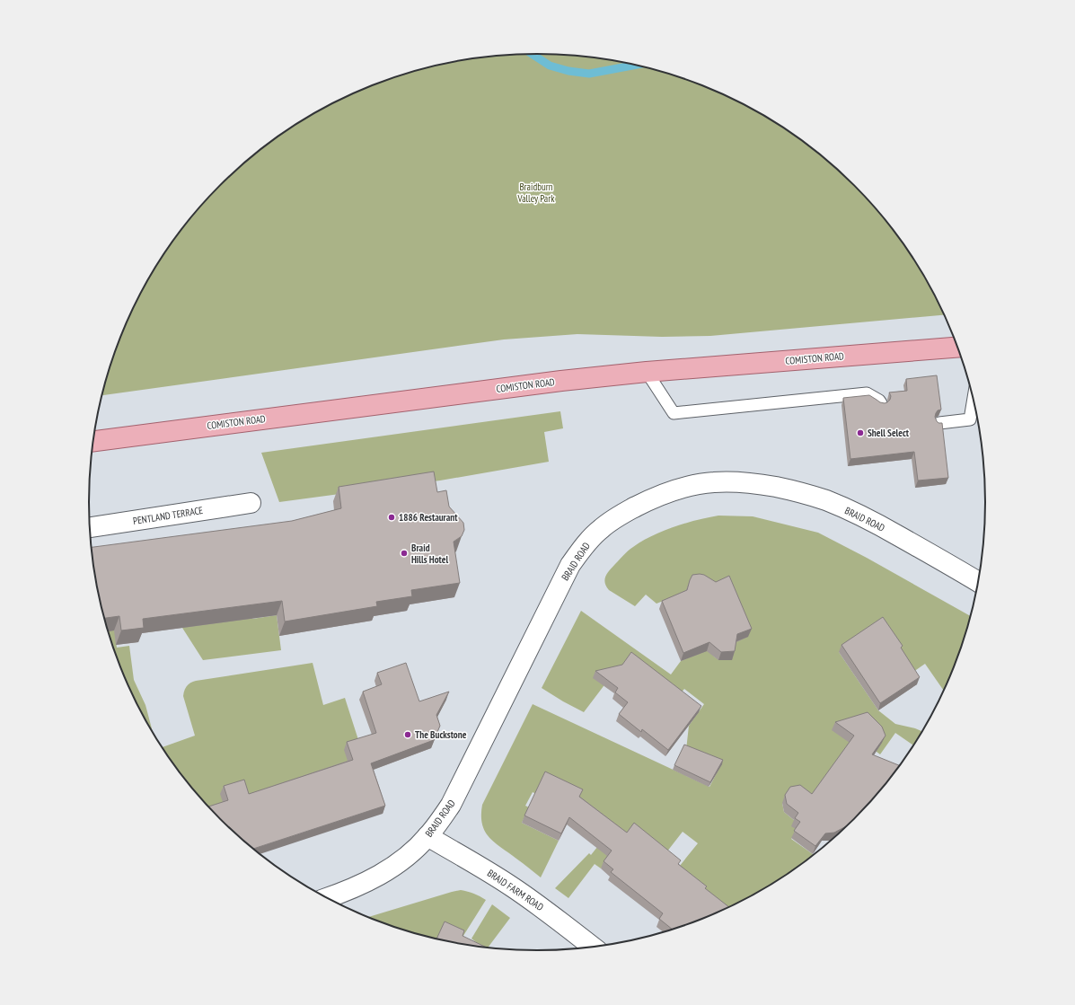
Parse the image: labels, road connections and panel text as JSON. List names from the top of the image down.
{
  "streets": {
    "main road": ["COMISTON ROAD"],
    "street": ["PENTLAND TERRACE", "BRAID ROAD", "BRAID FARM ROAD"]
  },
  "crossings": [
    ["BRAID ROAD", "BRAID FARM ROAD"]
  ],
  "parks": ["Braidburn Valley Park"],
  "places": [
    "Shell Select",
    "1886 Restaurant",
    "Braid Hills Hotel",
    "The Buckstone"
  ]
}
